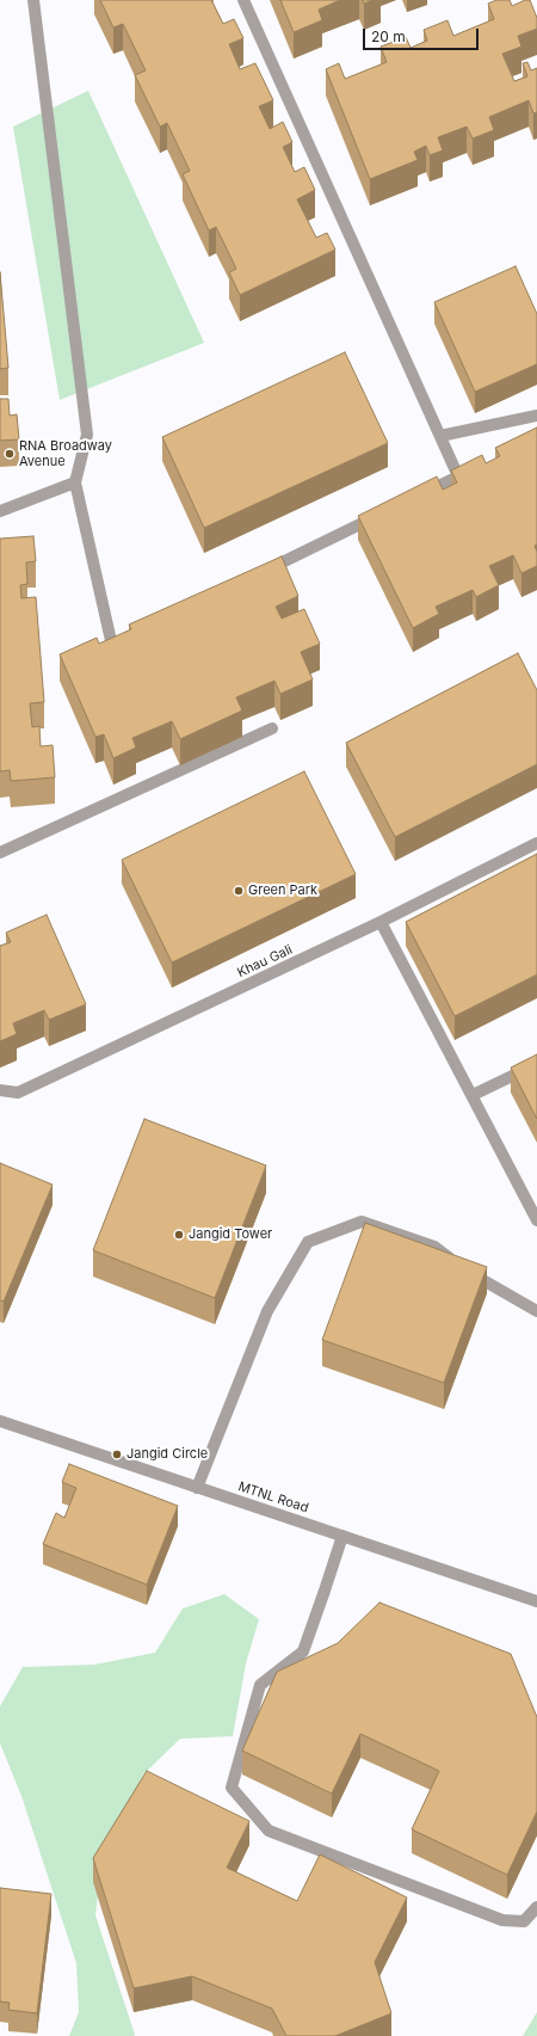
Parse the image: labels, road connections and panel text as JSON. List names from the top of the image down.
{
  "streets": {
    "street": ["Khau Gali", "MTNL Road"]
  },
  "places": [
    "RNA Broadway Avenue",
    "Green Park",
    "Jangid Tower",
    "Jangid Circle"
  ],
  "scale_bar": "20 m"
}
